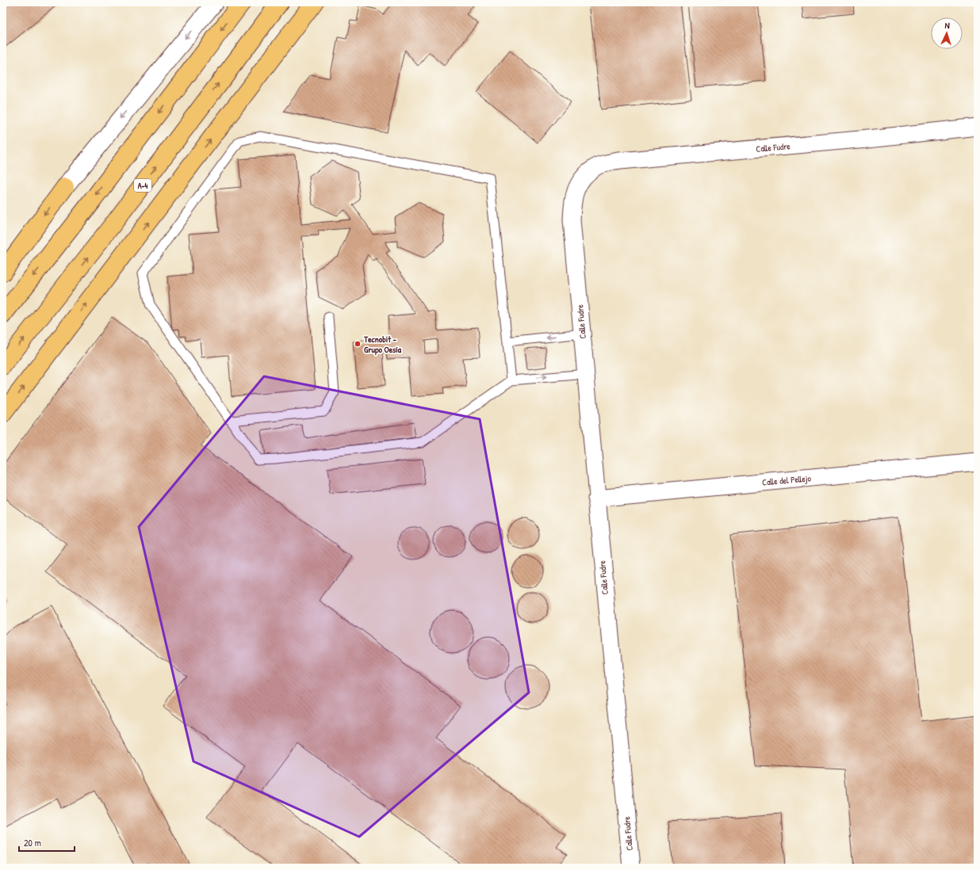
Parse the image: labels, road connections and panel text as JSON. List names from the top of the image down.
{
  "streets": {
    "highway": ["A-4"],
    "street": ["Calle Fudre", "Calle del Pellejo"]
  },
  "crossings": [
    ["Calle Fudre", "Calle del Pellejo"]
  ],
  "places": ["Tecnobit - Grupo Oesía"],
  "scale_bar": "20 m",
  "north": "top"
}
